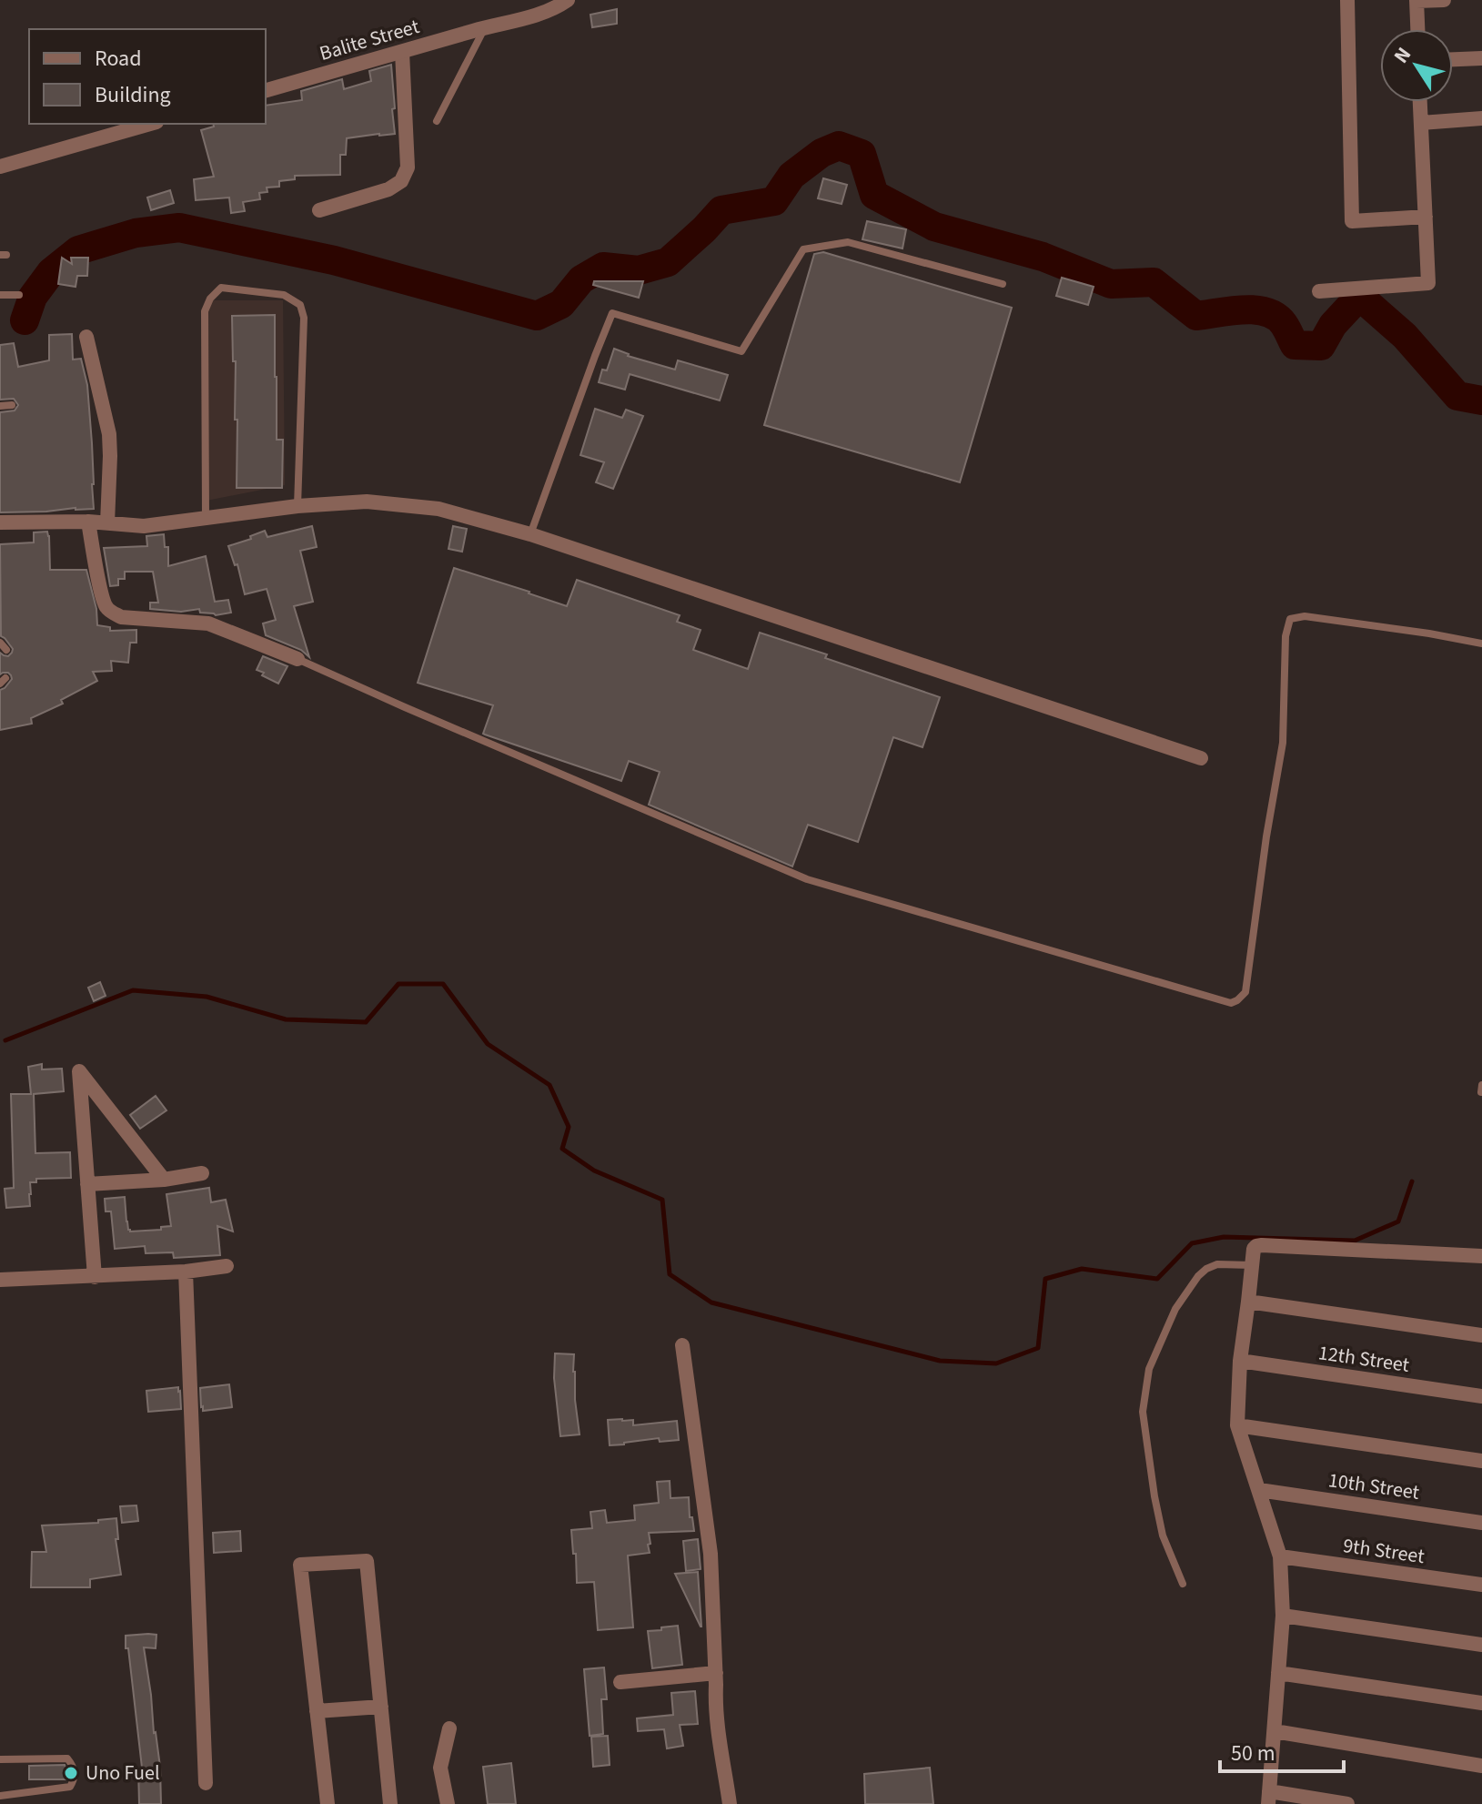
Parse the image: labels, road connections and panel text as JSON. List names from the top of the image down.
{
  "streets": {
    "street": [
      "Balite Street",
      "12th Street",
      "10th Street",
      "9th Street"
    ]
  },
  "places": ["Uno Fuel"],
  "legend": ["Road", "Building"],
  "scale_bar": "50 m",
  "north": "top left"
}
